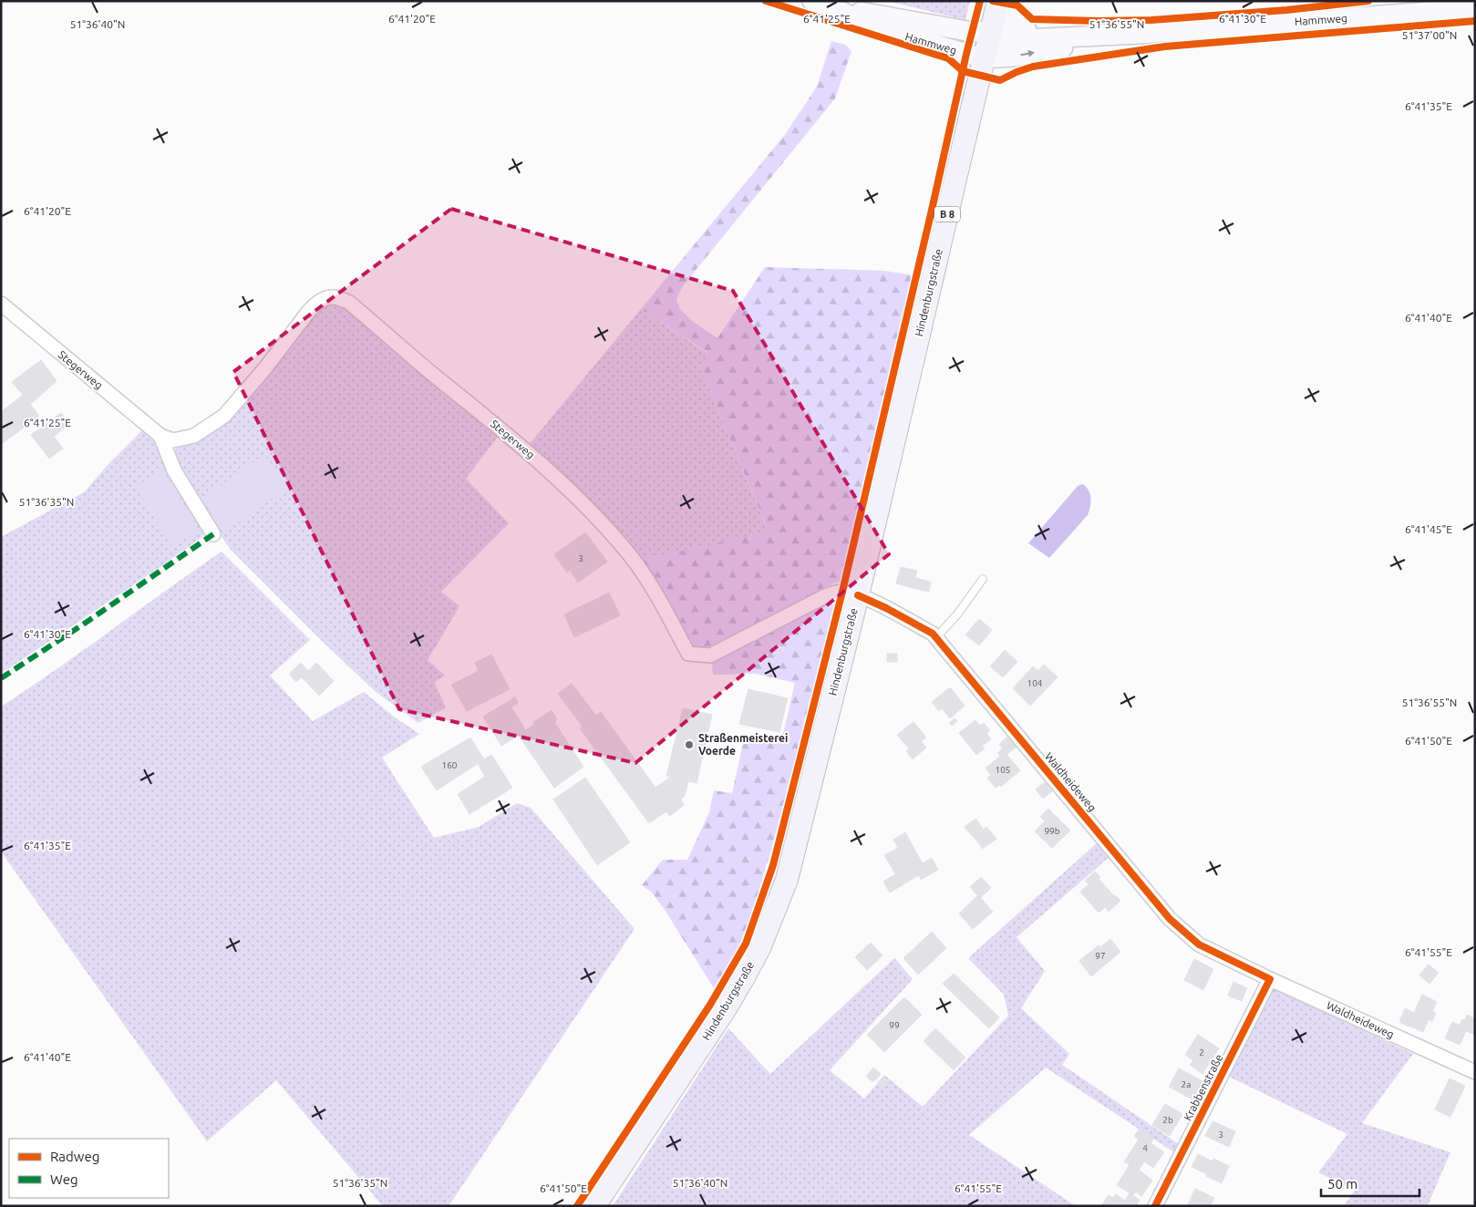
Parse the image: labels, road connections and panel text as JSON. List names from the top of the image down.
{
  "streets": {
    "main road": ["Hammweg", "B 8", "Hindenburgstraße"],
    "street": ["Stegerweg", "Waldheideweg", "Krabbenstraße"]
  },
  "crossings": [
    ["Hammweg", "Hindenburgstraße"],
    ["Hindenburgstraße", "Stegerweg"],
    ["Hindenburgstraße", "Waldheideweg"],
    ["Stegerweg", "Waldheideweg"],
    ["Waldheideweg", "Krabbenstraße"]
  ],
  "places": ["Straßenmeisterei Voerde"],
  "house_numbers": [
    "3",
    "104",
    "160",
    "105",
    "99b",
    "97",
    "99",
    "2",
    "2a",
    "2b",
    "3",
    "4"
  ],
  "legend": ["Radweg", "Weg"],
  "scale_bar": "50 m",
  "coordinates": [
    "6°41'20\"E",
    "6°41'25\"E",
    "6°41'30\"E",
    "51°36'40\"N",
    "51°36'55\"N",
    "51°37'00\"N",
    "6°41'35\"E",
    "6°41'40\"E",
    "51°36'35\"N",
    "6°41'45\"E",
    "6°41'50\"E",
    "6°41'55\"E"
  ]
}
